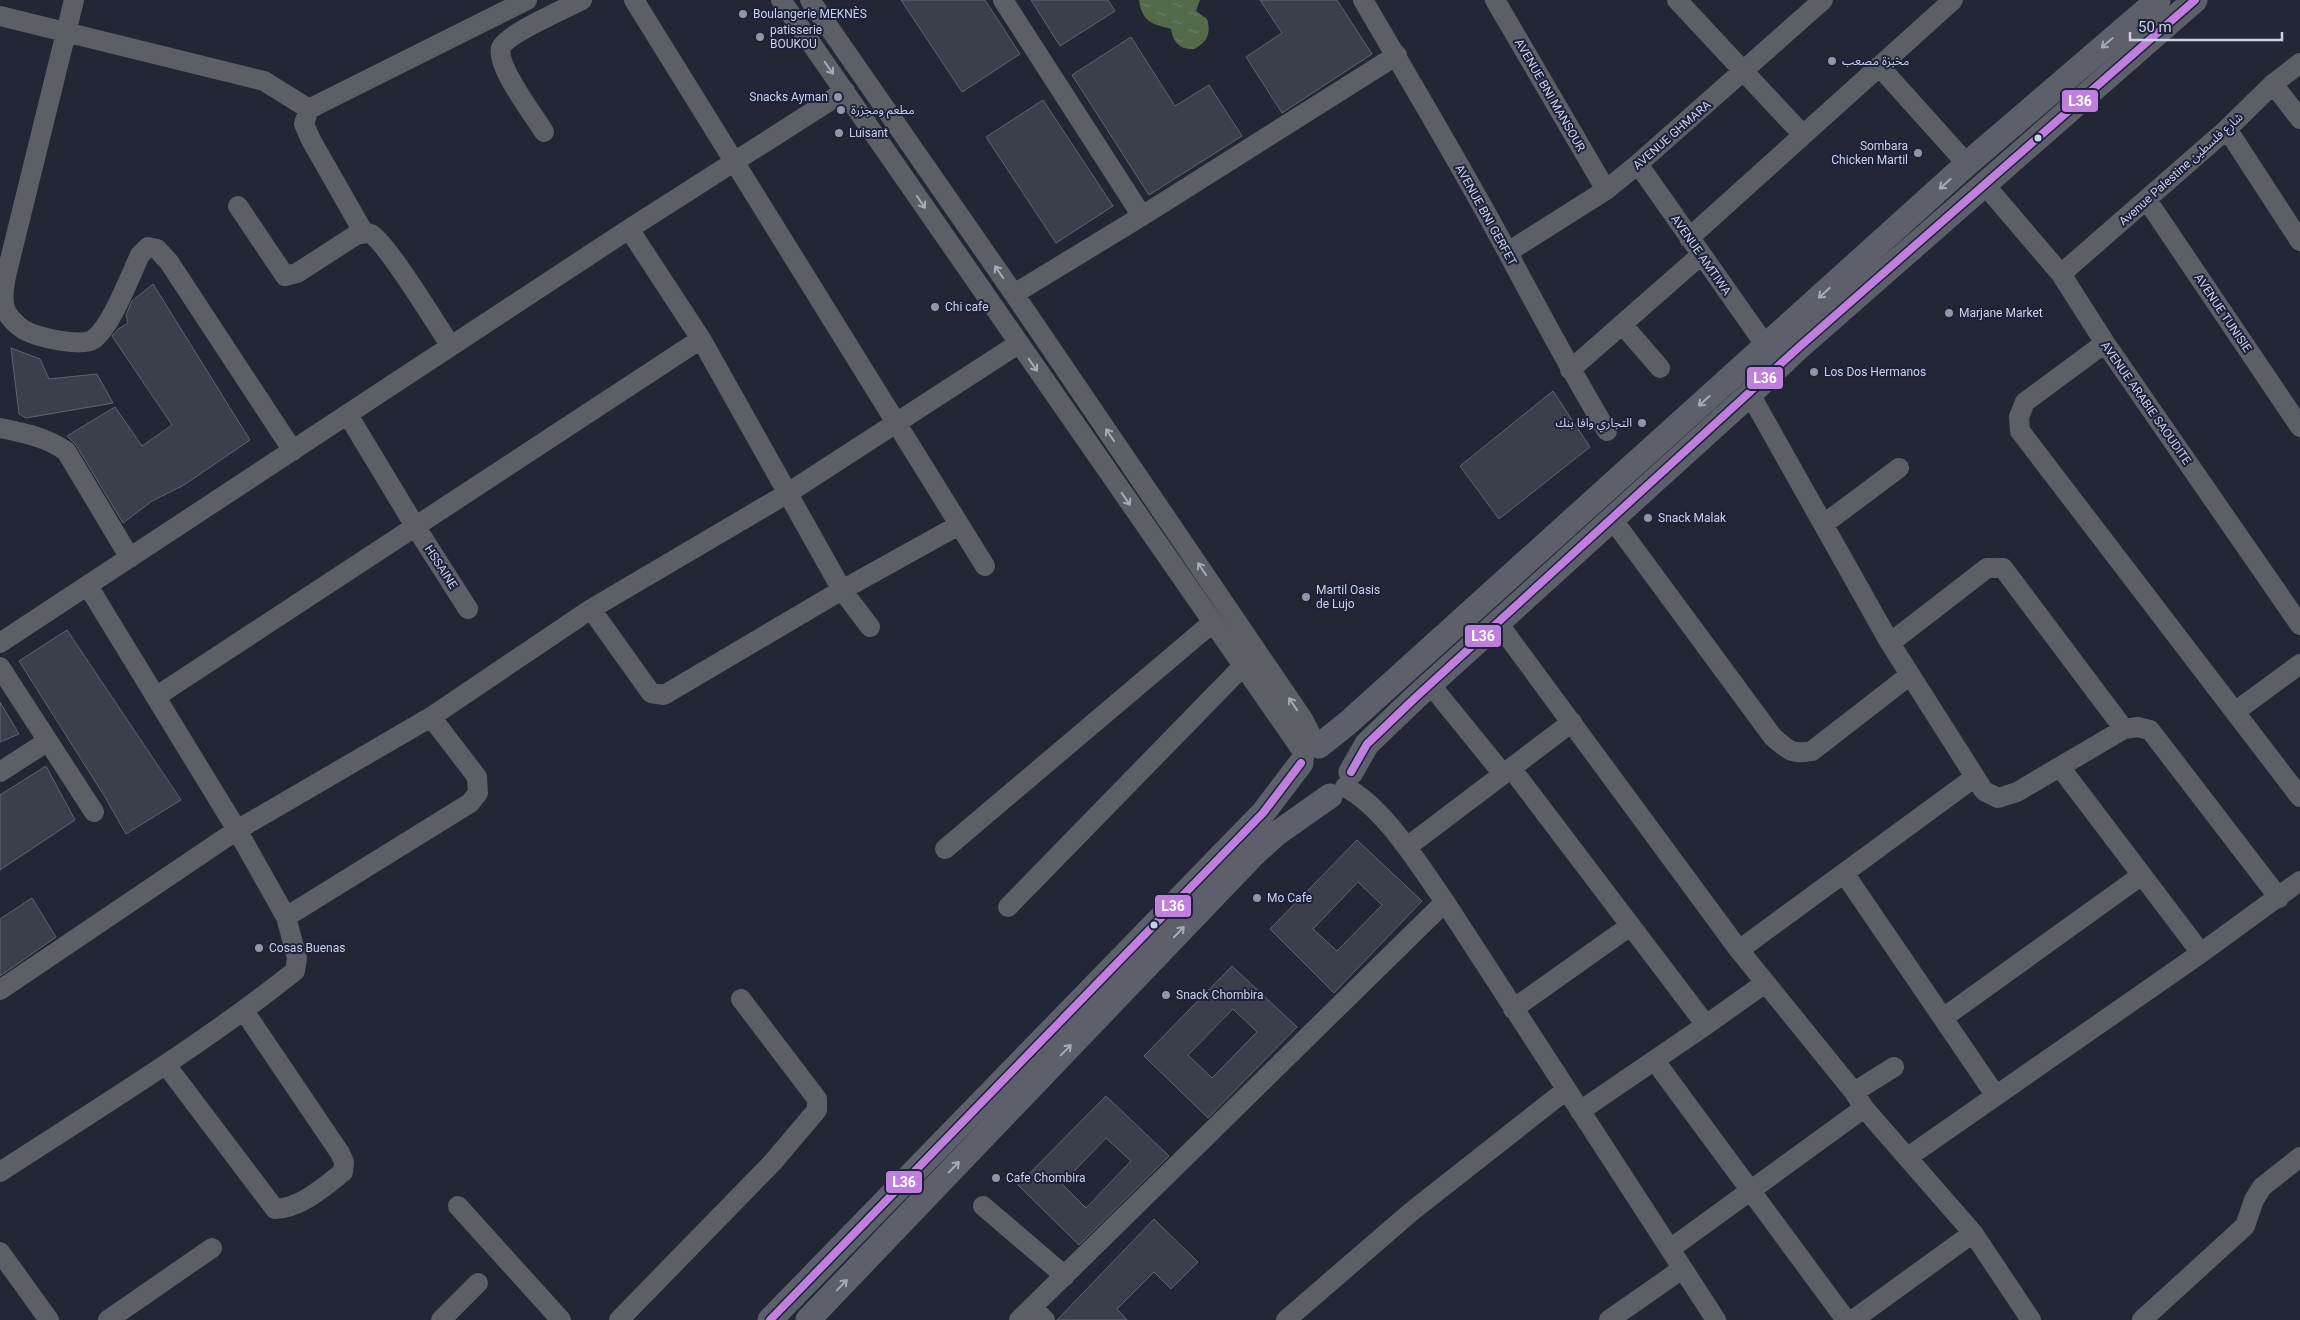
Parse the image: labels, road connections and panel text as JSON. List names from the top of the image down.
{
  "streets": {
    "street": [
      "AVENUE BNI MANSOUR",
      "AVENUE GHMARA",
      "Avenue Palestine شارع فلسطين",
      "AVENUE BNI GERFET",
      "AVENUE AMTIWA",
      "AVENUE TUNISIE",
      "AVENUE ARABIE SAOUDITE",
      "HSSAINE"
    ]
  },
  "crossings": [
    ["AVENUE BNI MANSOUR", "AVENUE GHMARA"],
    ["AVENUE GHMARA", "AVENUE BNI GERFET"],
    ["AVENUE GHMARA", "AVENUE AMTIWA"],
    ["Avenue Palestine شارع فلسطين", "AVENUE TUNISIE"],
    ["Avenue Palestine شارع فلسطين", "AVENUE ARABIE SAOUDITE"]
  ],
  "places": [
    "Boulangerie MEKNÈS",
    "patisserie BOUKOU",
    "مخبزة مصعب",
    "Snacks Ayman",
    "مطعم ومجزرة",
    "Luisant",
    "Sombara Chicken Martil",
    "Chi cafe",
    "Marjane Market",
    "Los Dos Hermanos",
    "التجاري وافا بنك",
    "Snack Malak",
    "Martil Oasis de Lujo",
    "Mo Cafe",
    "Cosas Buenas",
    "Snack Chombira",
    "Cafe Chombira"
  ],
  "lines": ["transit line L36"],
  "scale_bar": "50 m"
}
